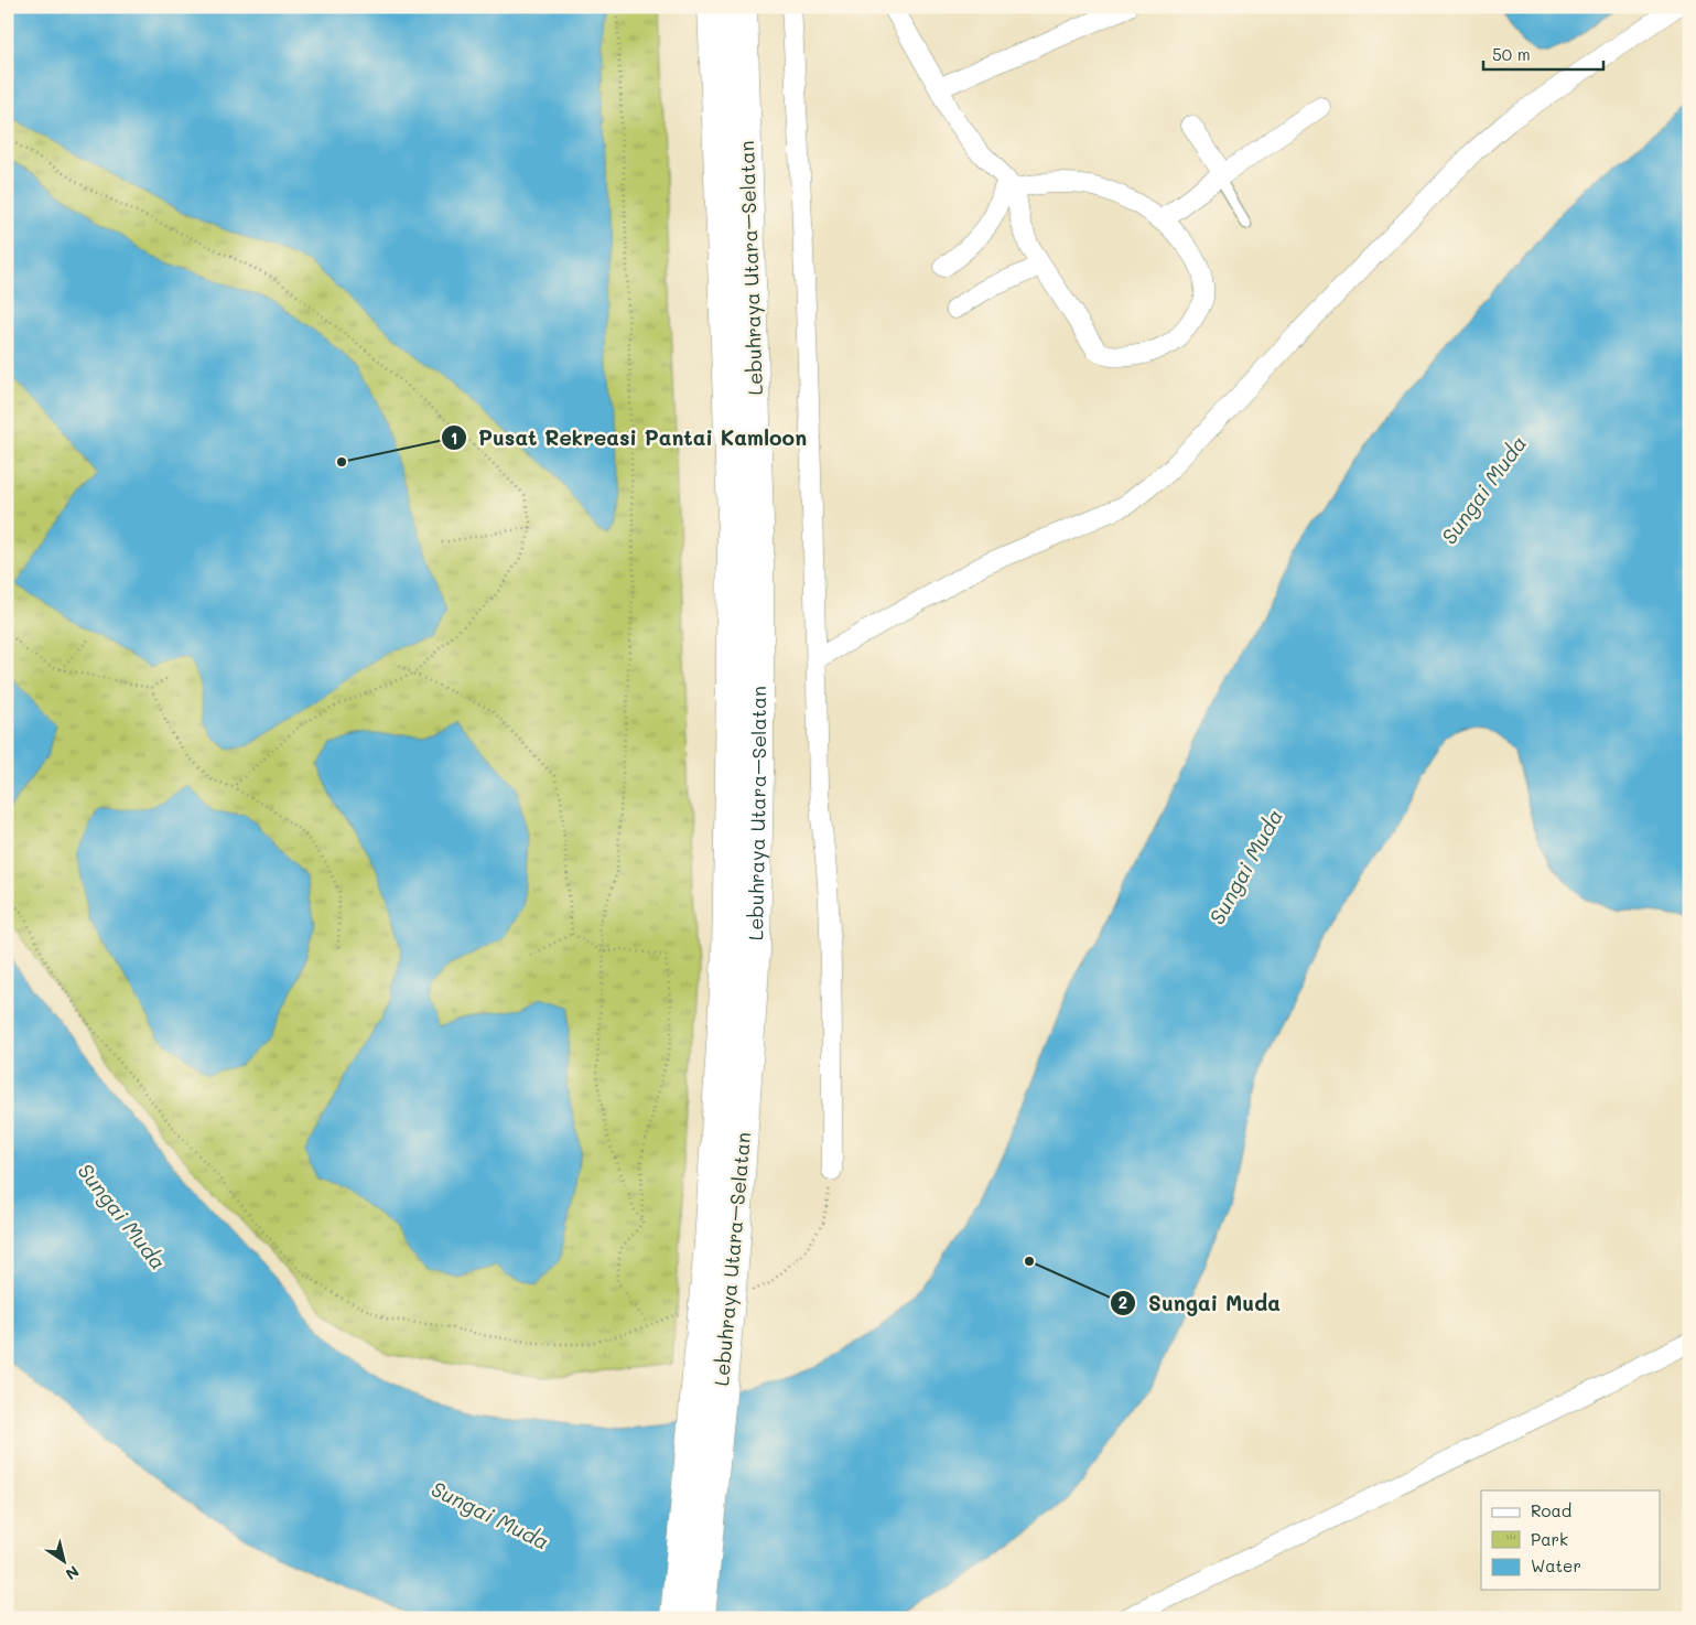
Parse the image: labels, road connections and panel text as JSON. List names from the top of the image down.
{
  "streets": {
    "highway": ["Lebuhraya Utara–Selatan"]
  },
  "water": ["Sungai Muda"],
  "places": ["Pusat Rekreasi Pantai Kamloon", "Sungai Muda"],
  "legend": ["Road", "Park", "Water"],
  "scale_bar": "50 m",
  "north": "bottom right"
}
